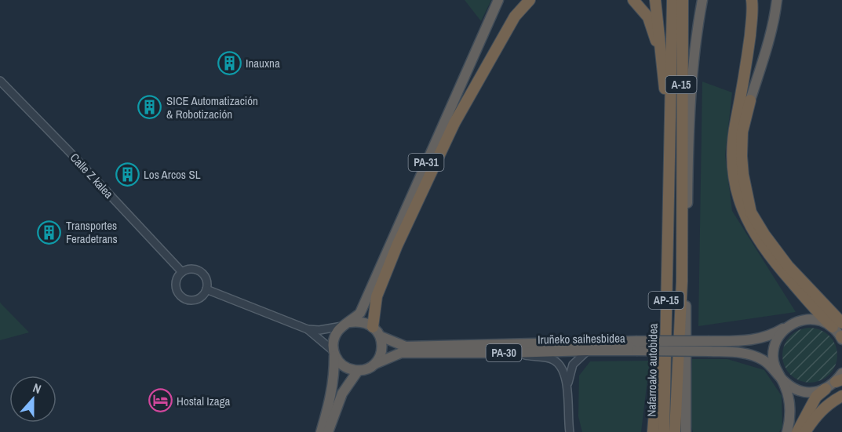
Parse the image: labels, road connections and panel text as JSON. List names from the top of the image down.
{
  "streets": {
    "highway": [
      "A-15",
      "PA-31",
      "AP-15",
      "Iruñeko saihesbidea",
      "PA-30",
      "Nafarroako autobidea"
    ],
    "street": ["Calle Z kalea"]
  },
  "crossings": [
    ["A-15", "Nafarroako autobidea"],
    ["PA-31", "Iruñeko saihesbidea"],
    ["Iruñeko saihesbidea", "PA-30"]
  ],
  "places": {
    "building": [
      "Inauxna",
      "SICE Automatización & Robotización",
      "Los Arcos SL",
      "Transportes Feradetrans"
    ],
    "hotel": ["Hostal Izaga"]
  },
  "north": "top"
}
